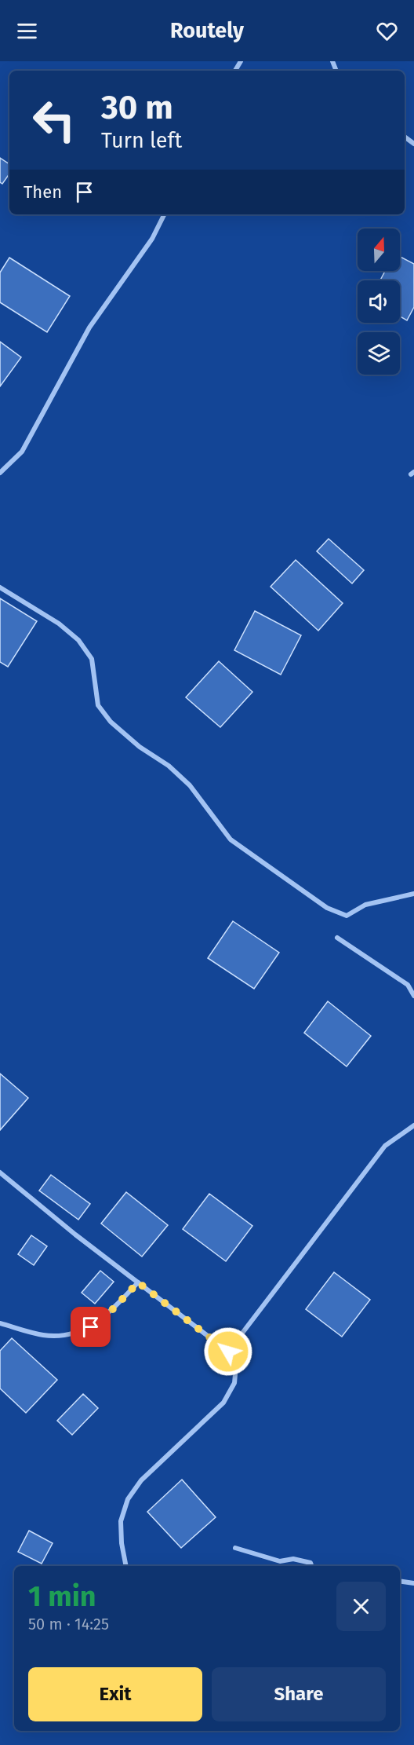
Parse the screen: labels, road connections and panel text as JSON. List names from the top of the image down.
{
  "north": "top",
  "page": {
    "header": "Routely",
    "turn": ["30 m", "Turn left"],
    "then": "Then",
    "heading": ["1 min", "50 m · 14:25"],
    "buttons": ["Exit", "Share"]
  }
}
